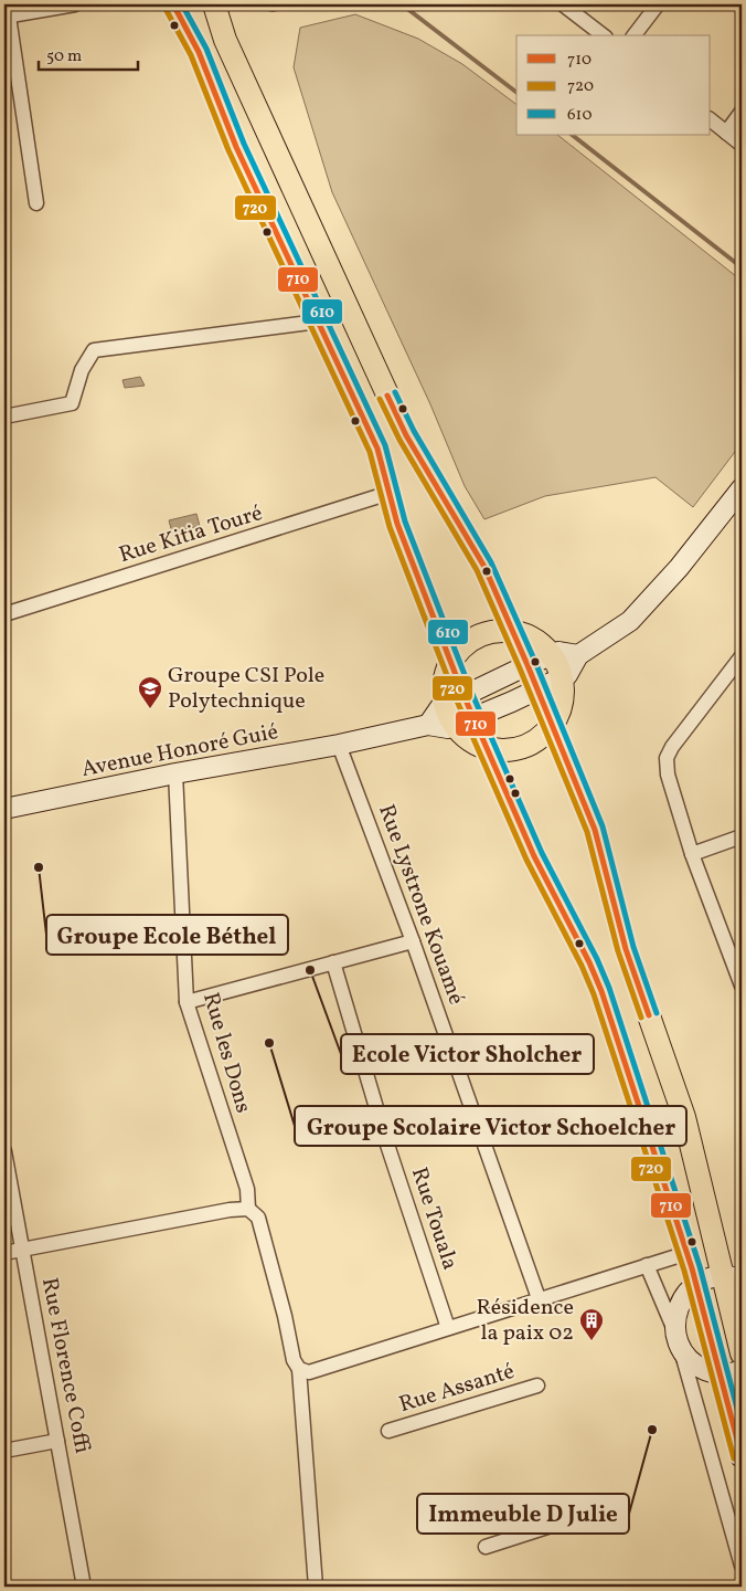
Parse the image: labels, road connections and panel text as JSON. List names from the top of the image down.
{
  "streets": {
    "street": [
      "Rue Kitia Touré",
      "Avenue Honoré Guié",
      "Rue Lystrone Kouamé",
      "Rue les Dons",
      "Rue Touala",
      "Rue Florence Coffi",
      "Rue Assanté"
    ]
  },
  "crossings": [
    ["Avenue Honoré Guié", "Rue Lystrone Kouamé"],
    ["Avenue Honoré Guié", "Rue les Dons"]
  ],
  "places": {
    "school or university": ["Groupe CSI Pole Polytechnique"],
    "other": [
      "Groupe Ecole Béthel",
      "Ecole Victor Sholcher",
      "Groupe Scolaire Victor Schoelcher",
      "Immeuble D Julie"
    ],
    "building": ["Résidence la paix 02"]
  },
  "lines": ["transit line 710", "transit line 610", "transit line 720"],
  "legend": ["710", "720", "610"],
  "scale_bar": "50 m"
}
